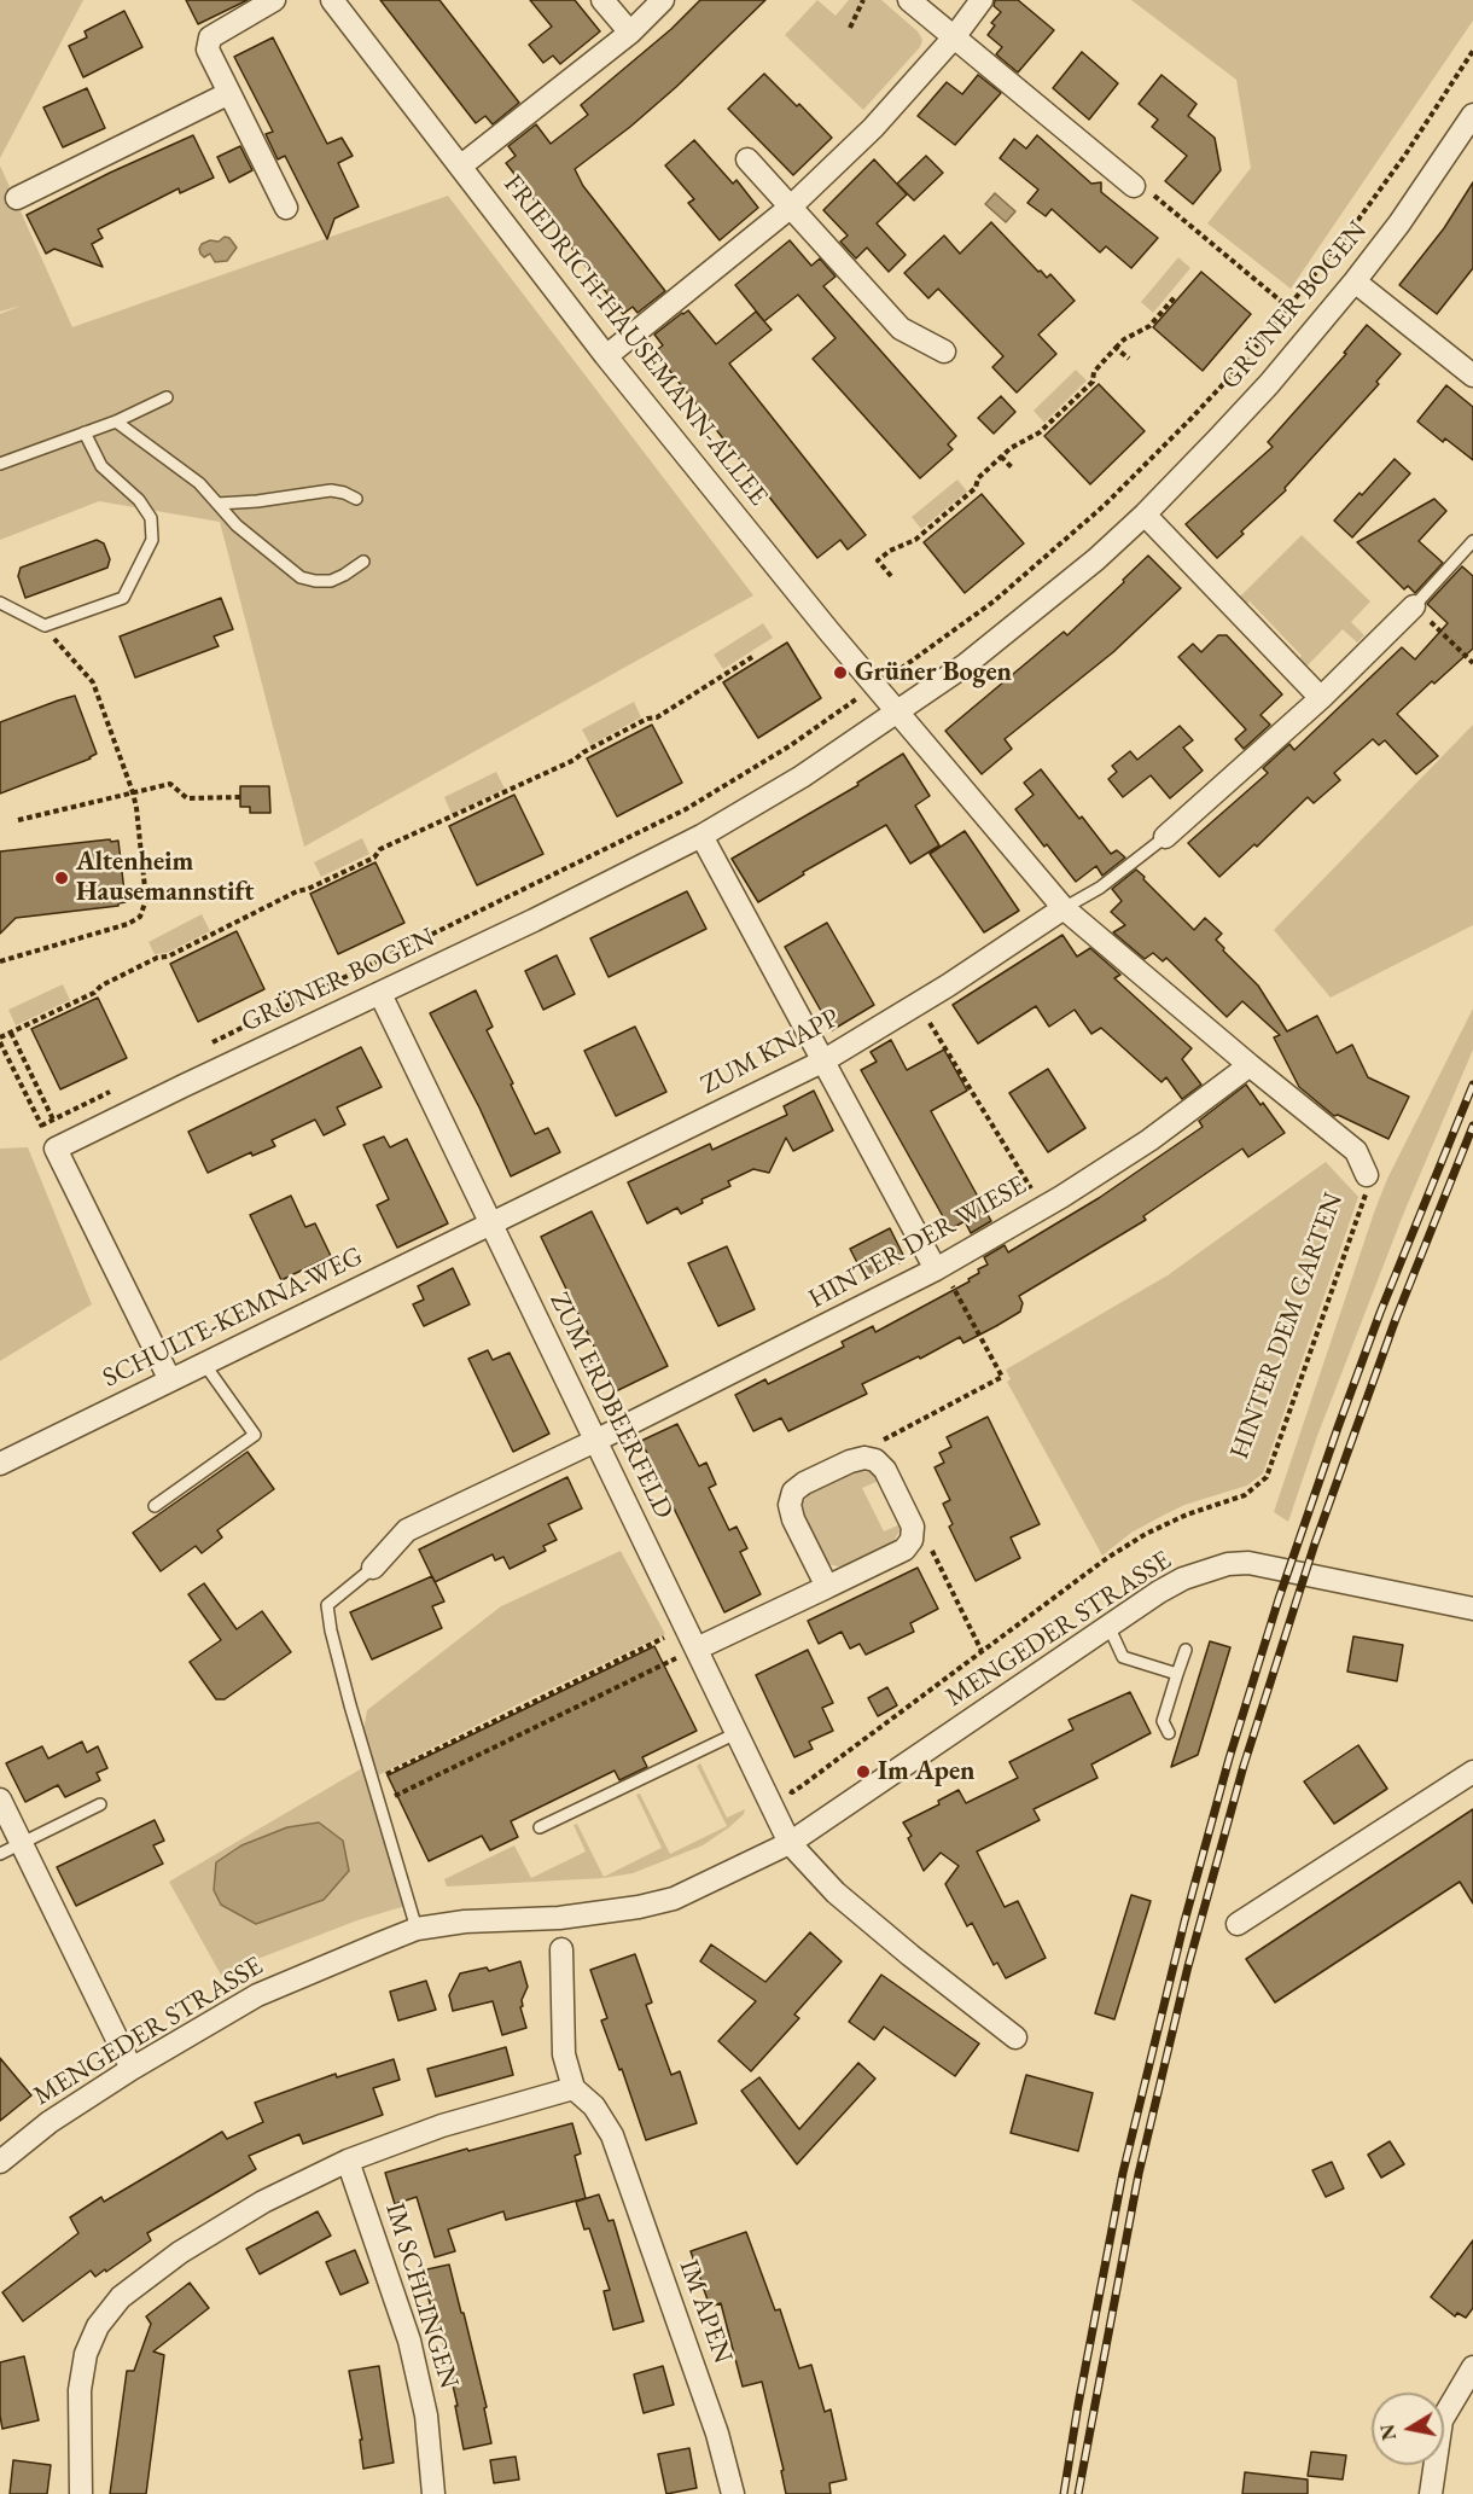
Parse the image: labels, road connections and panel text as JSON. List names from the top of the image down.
{
  "streets": {
    "street": [
      "GRÜNER BOGEN",
      "FRIEDRICH-HAUSEMANN-ALLEE",
      "ZUM KNAPP",
      "HINTER DER WIESE",
      "SCHULTE-KEMNA-WEG",
      "HINTER DEM GARTEN",
      "ZUM ERDBEERFELD",
      "MENGEDER STRASSE",
      "IM SCHLINGEN",
      "IM APEN"
    ]
  },
  "crossings": [
    ["GRÜNER BOGEN", "FRIEDRICH-HAUSEMANN-ALLEE"],
    ["GRÜNER BOGEN", "HINTER DEM GARTEN"],
    ["GRÜNER BOGEN", "ZUM ERDBEERFELD"],
    ["FRIEDRICH-HAUSEMANN-ALLEE", "HINTER DEM GARTEN"],
    ["ZUM KNAPP", "SCHULTE-KEMNA-WEG"],
    ["ZUM KNAPP", "HINTER DEM GARTEN"],
    ["ZUM KNAPP", "ZUM ERDBEERFELD"],
    ["HINTER DER WIESE", "HINTER DEM GARTEN"],
    ["HINTER DER WIESE", "ZUM ERDBEERFELD"],
    ["SCHULTE-KEMNA-WEG", "ZUM ERDBEERFELD"],
    ["ZUM ERDBEERFELD", "MENGEDER STRASSE"]
  ],
  "places": ["Grüner Bogen", "Altenheim Hausemannstift", "Im Apen"],
  "north": "left"
}
